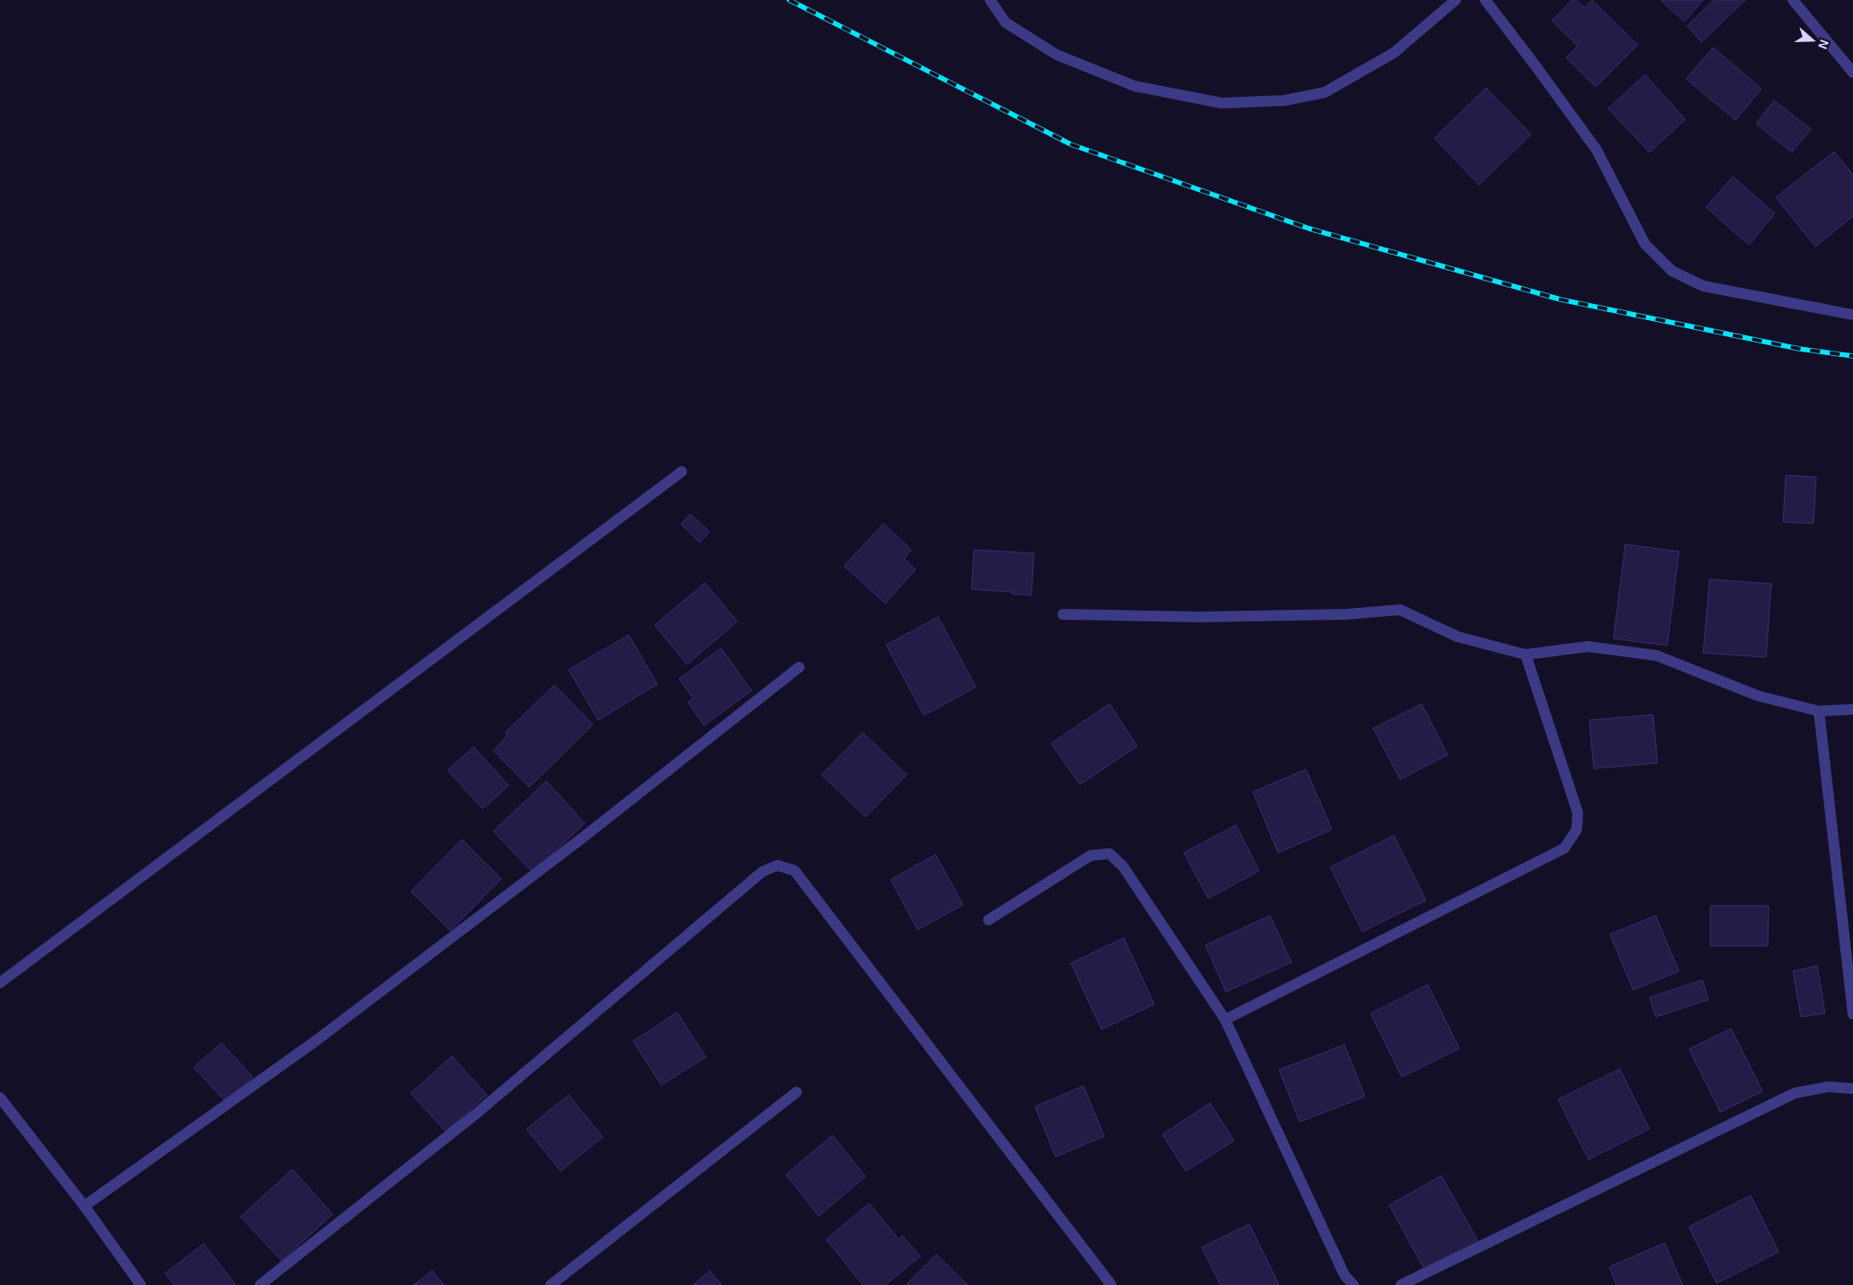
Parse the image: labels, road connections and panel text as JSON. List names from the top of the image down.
{
  "north": "right"
}
